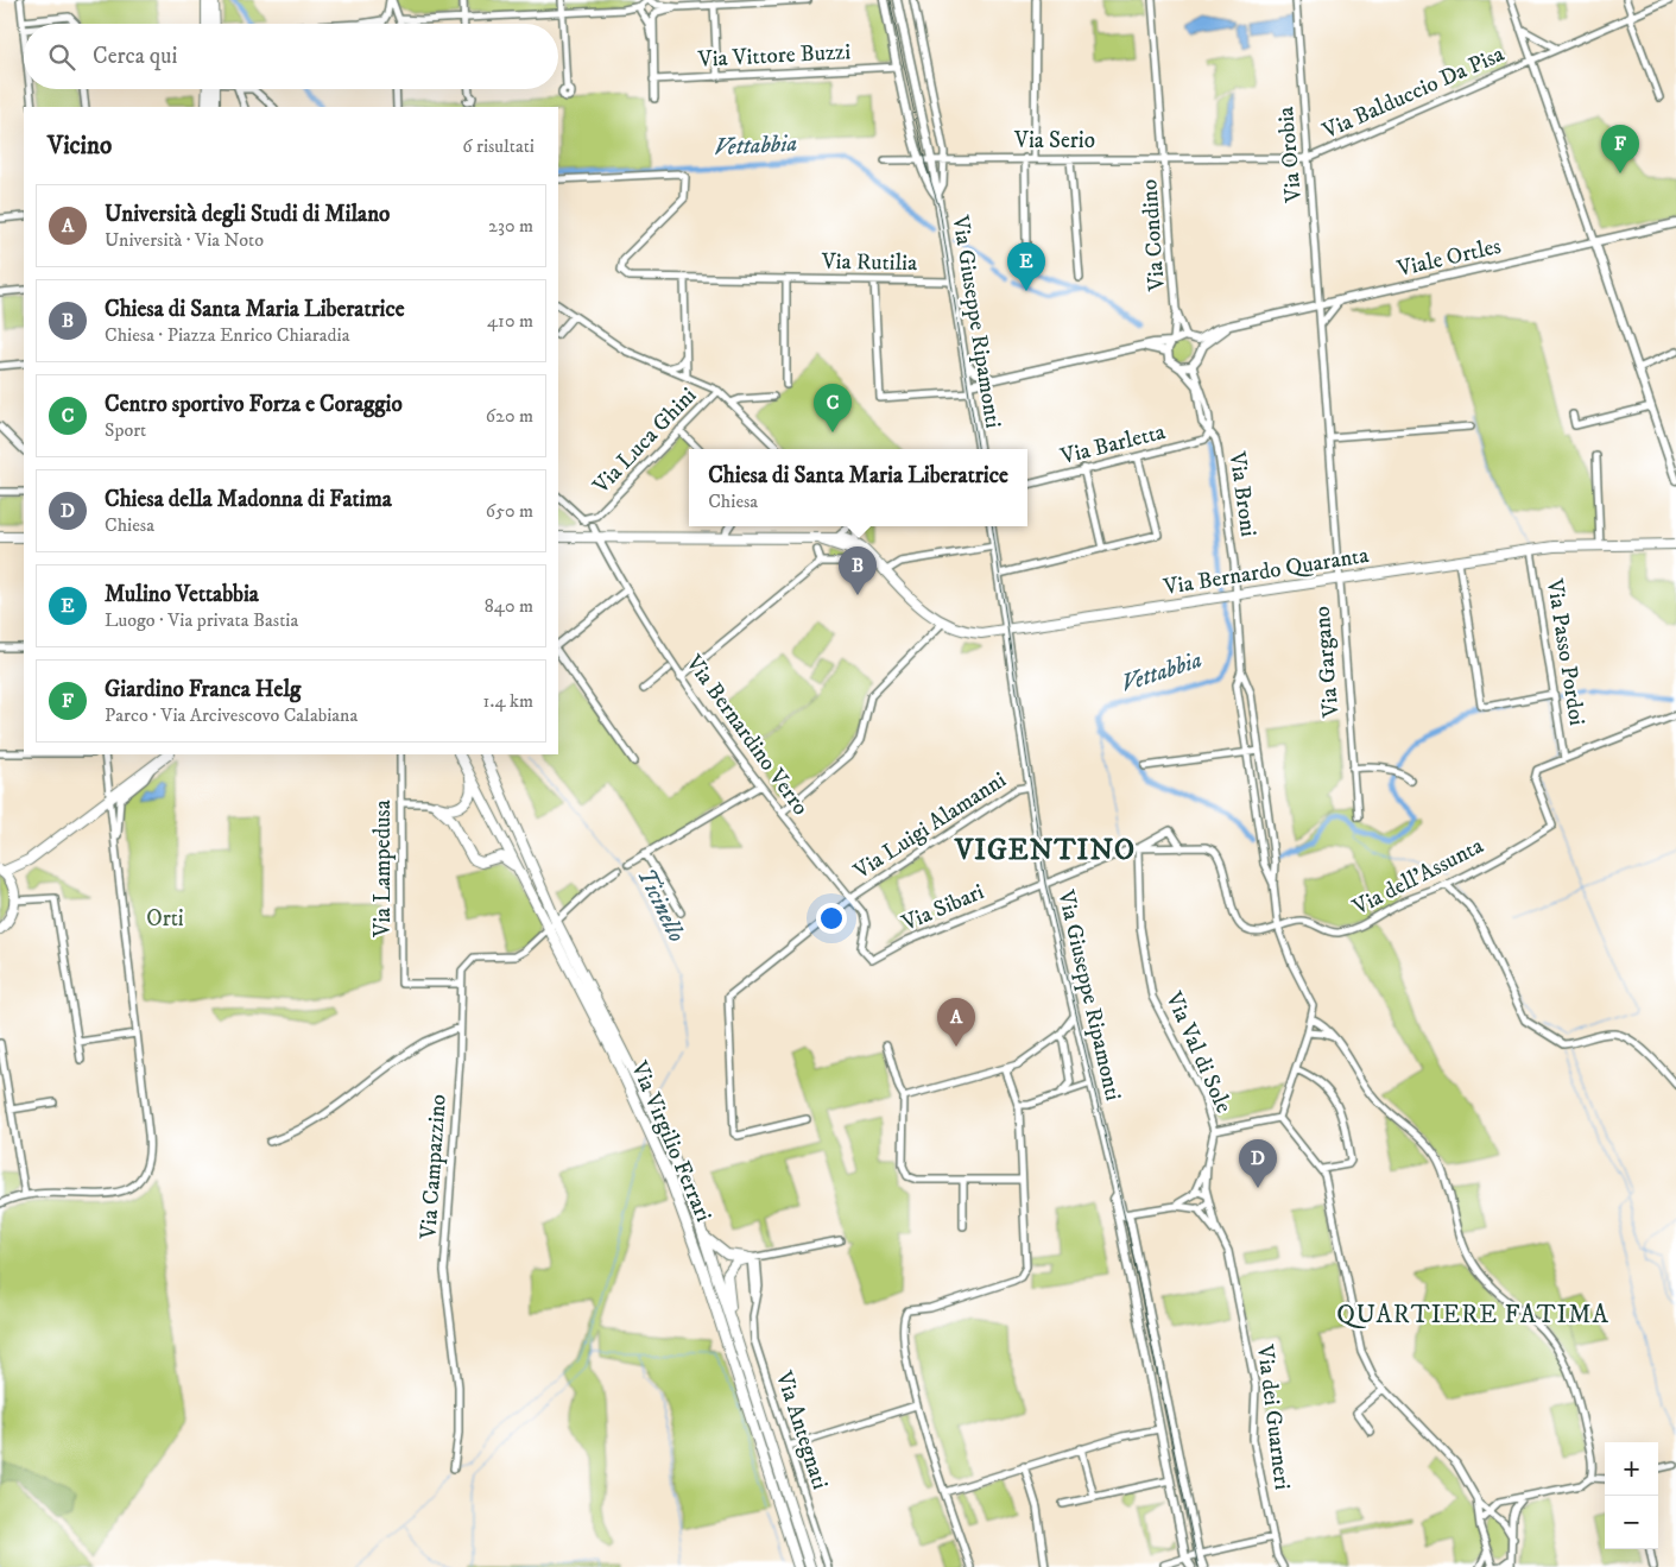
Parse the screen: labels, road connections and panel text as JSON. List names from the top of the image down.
{
  "streets": {
    "main road": ["Via Bernardo Quaranta", "Via Virgilio Ferrari"],
    "street": [
      "Via Vittore Buzzi",
      "Via Balduccio Da Pisa",
      "Via Serio",
      "Via Orobia",
      "Via Condino",
      "Viale Ortles",
      "Via Rutilia",
      "Via Giuseppe Ripamonti",
      "Via Luca Ghini",
      "Via Barletta",
      "Via Broni",
      "Via Passo Pordoi",
      "Via Gargano",
      "Via Bernardino Verro",
      "Via Luigi Alamanni",
      "Via Lampedusa",
      "Via dell'Assunta",
      "Via Sibari",
      "Via Val di Sole",
      "Via Campazzino",
      "Via dei Guarneri",
      "Via Antegnati"
    ]
  },
  "crossings": [
    ["Via Vittore Buzzi", "Via Giuseppe Ripamonti"],
    ["Via Balduccio Da Pisa", "Via Serio"],
    ["Via Balduccio Da Pisa", "Via Orobia"],
    ["Via Serio", "Via Orobia"],
    ["Via Serio", "Via Condino"],
    ["Via Serio", "Via Giuseppe Ripamonti"],
    ["Via Orobia", "Viale Ortles"],
    ["Via Orobia", "Via Gargano"],
    ["Via Condino", "Viale Ortles"],
    ["Via Condino", "Via Broni"],
    ["Viale Ortles", "Via Giuseppe Ripamonti"],
    ["Viale Ortles", "Via Broni"],
    ["Viale Ortles", "Via Gargano"],
    ["Via Rutilia", "Via Giuseppe Ripamonti"],
    ["Via Giuseppe Ripamonti", "Via Bernardo Quaranta"],
    ["Via Giuseppe Ripamonti", "Via Luigi Alamanni"],
    ["Via Giuseppe Ripamonti", "Via dell'Assunta"],
    ["Via Giuseppe Ripamonti", "Via Sibari"],
    ["Via Barletta", "Via Broni"],
    ["Via Broni", "Via Bernardo Quaranta"],
    ["Via Broni", "Via dell'Assunta"],
    ["Via Bernardo Quaranta", "Via Passo Pordoi"],
    ["Via Bernardo Quaranta", "Via Gargano"],
    ["Via Passo Pordoi", "Via dell'Assunta"],
    ["Via Bernardino Verro", "Via Luigi Alamanni"],
    ["Via Bernardino Verro", "Via Sibari"],
    ["Via Lampedusa", "Via Campazzino"],
    ["Via dell'Assunta", "Via Sibari"],
    ["Via dell'Assunta", "Via Val di Sole"],
    ["Via Val di Sole", "Via dei Guarneri"],
    ["Via Virgilio Ferrari", "Via Campazzino"]
  ],
  "districts": ["VIGENTINO", "QUARTIERE FATIMA"],
  "water": ["Vettabbia", "Ticinello"],
  "parks": ["Orti"],
  "page": {
    "search": "Cerca qui",
    "heading": ["Vicino", "6 risultati"],
    "pins": [
      "F",
      "E",
      "C",
      "B",
      "A",
      "D"
    ],
    "list": [
      {
        "mark": "A",
        "name": "Università degli Studi di Milano",
        "note": "Università · Via Noto",
        "value": "230 m"
      },
      {
        "mark": "B",
        "name": "Chiesa di Santa Maria Liberatrice",
        "note": "Chiesa · Piazza Enrico Chiaradia",
        "value": "410 m"
      },
      {
        "mark": "C",
        "name": "Centro sportivo Forza e Coraggio",
        "note": "Sport",
        "value": "620 m"
      },
      {
        "mark": "D",
        "name": "Chiesa della Madonna di Fatima",
        "note": "Chiesa",
        "value": "650 m"
      },
      {
        "mark": "E",
        "name": "Mulino Vettabbia",
        "note": "Luogo · Via privata Bastia",
        "value": "840 m"
      },
      {
        "mark": "F",
        "name": "Giardino Franca Helg",
        "note": "Parco · Via Arcivescovo Calabiana",
        "value": "1.4 km"
      }
    ],
    "popup": ["Chiesa di Santa Maria Liberatrice", "Chiesa"],
    "map_buttons": ["+", "−"]
  }
}
